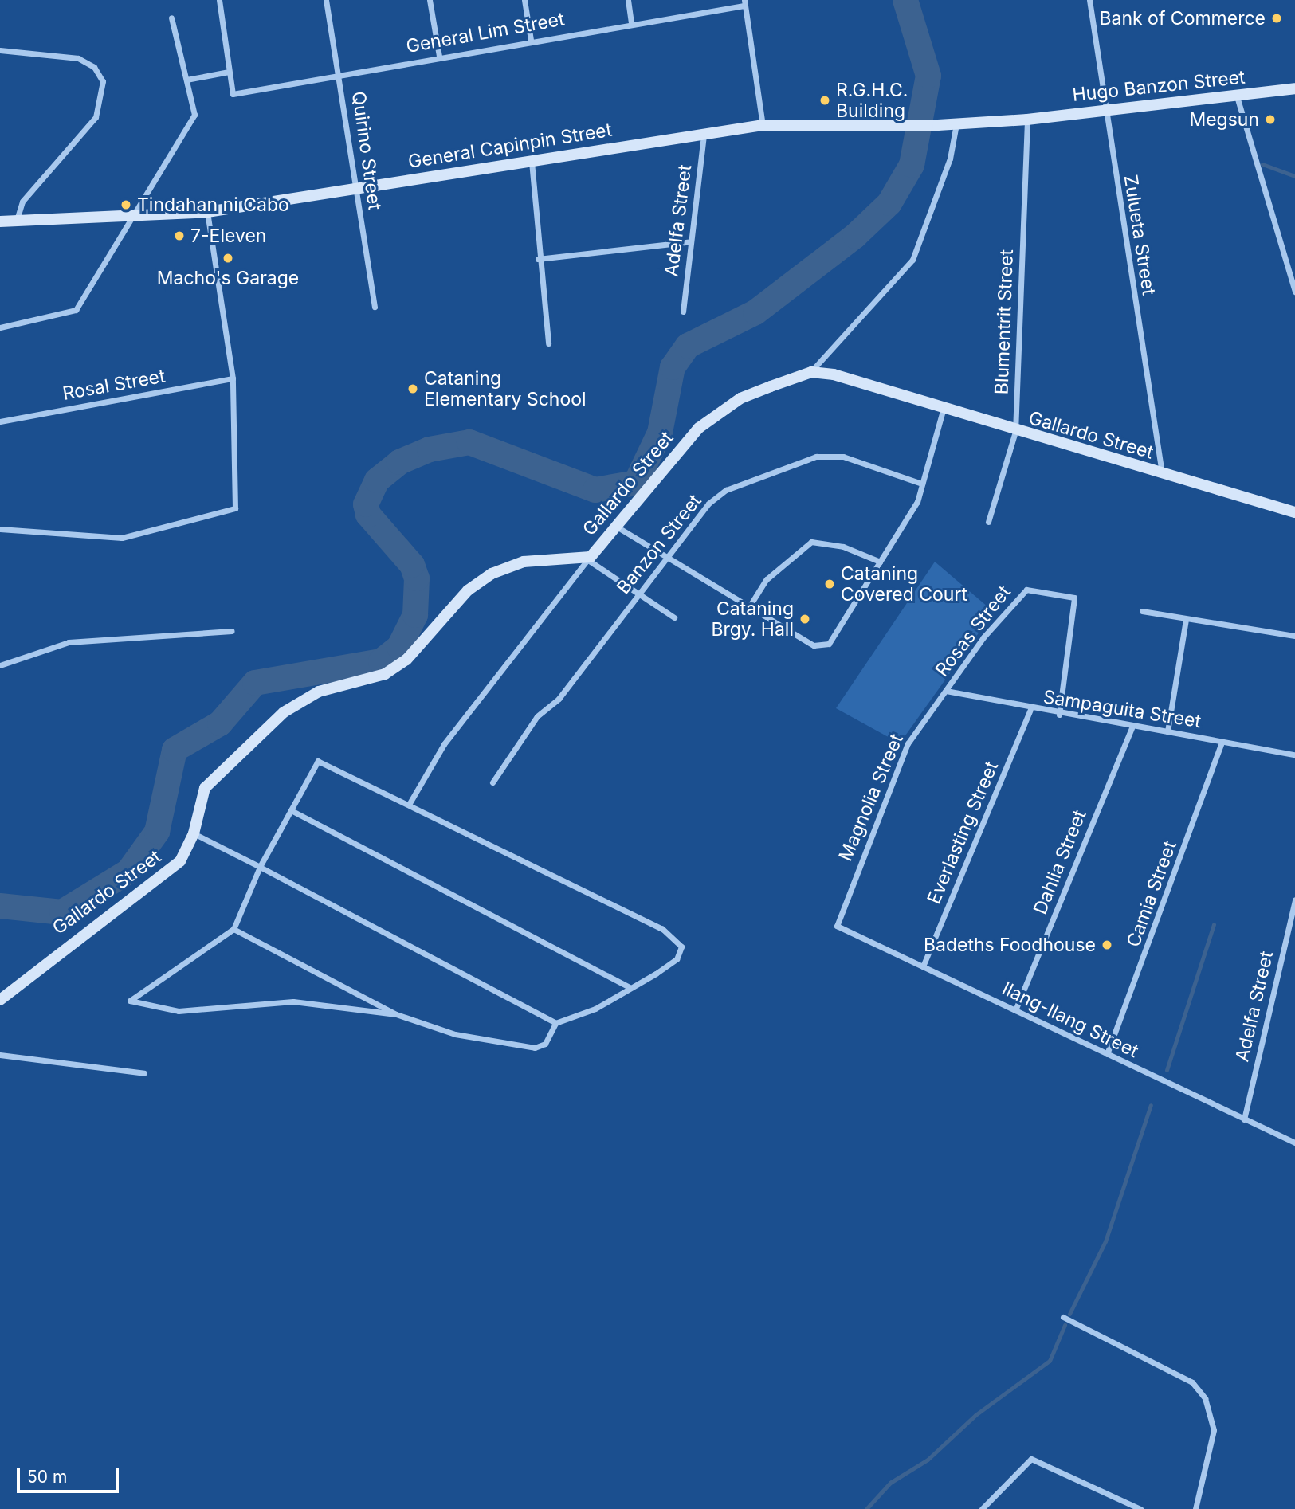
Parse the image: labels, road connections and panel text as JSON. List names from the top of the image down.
{
  "streets": {
    "street": [
      "General Lim Street",
      "Hugo Banzon Street",
      "General Capinpin Street",
      "Quirino Street",
      "Adelfa Street",
      "Zulueta Street",
      "Blumentrit Street",
      "Rosal Street",
      "Gallardo Street",
      "Banzon Street",
      "Rosas Street",
      "Sampaguita Street",
      "Magnolia Street",
      "Everlasting Street",
      "Dahlia Street",
      "Camia Street",
      "Ilang-Ilang Street"
    ]
  },
  "crossings": [
    ["General Lim Street", "Quirino Street"],
    ["Hugo Banzon Street", "General Capinpin Street"],
    ["Hugo Banzon Street", "Zulueta Street"],
    ["Hugo Banzon Street", "Blumentrit Street"],
    ["General Capinpin Street", "Quirino Street"],
    ["General Capinpin Street", "Adelfa Street"],
    ["General Capinpin Street", "Blumentrit Street"],
    ["Adelfa Street", "Ilang-Ilang Street"],
    ["Zulueta Street", "Gallardo Street"],
    ["Blumentrit Street", "Gallardo Street"],
    ["Rosas Street", "Sampaguita Street"],
    ["Rosas Street", "Magnolia Street"],
    ["Sampaguita Street", "Magnolia Street"],
    ["Sampaguita Street", "Everlasting Street"],
    ["Sampaguita Street", "Dahlia Street"],
    ["Sampaguita Street", "Camia Street"],
    ["Magnolia Street", "Ilang-Ilang Street"],
    ["Everlasting Street", "Ilang-Ilang Street"],
    ["Dahlia Street", "Ilang-Ilang Street"],
    ["Camia Street", "Ilang-Ilang Street"]
  ],
  "places": [
    "Bank of Commerce",
    "R.G.H.C. Building",
    "Megsun",
    "Tindahan ni Cabo",
    "7-Eleven",
    "Macho's Garage",
    "Cataning Elementary School",
    "Cataning Covered Court",
    "Cataning Brgy. Hall",
    "Badeths Foodhouse"
  ],
  "scale_bar": "50 m"
}
